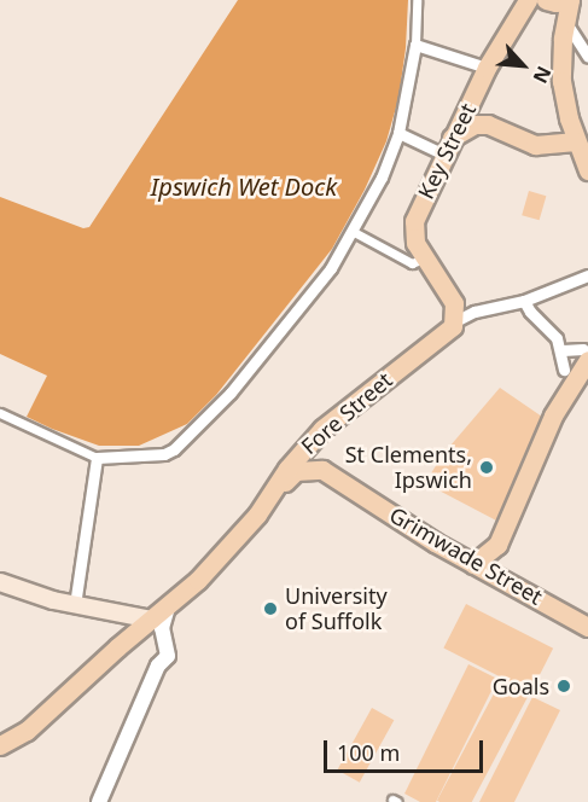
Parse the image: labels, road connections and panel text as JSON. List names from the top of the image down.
{
  "streets": {
    "main road": ["Key Street", "Fore Street", "Grimwade Street"]
  },
  "crossings": [
    ["Fore Street", "Grimwade Street"]
  ],
  "water": ["Ipswich Wet Dock"],
  "places": ["St Clements, Ipswich", "University of Suffolk", "Goals"],
  "scale_bar": "100 m",
  "north": "bottom right"
}
